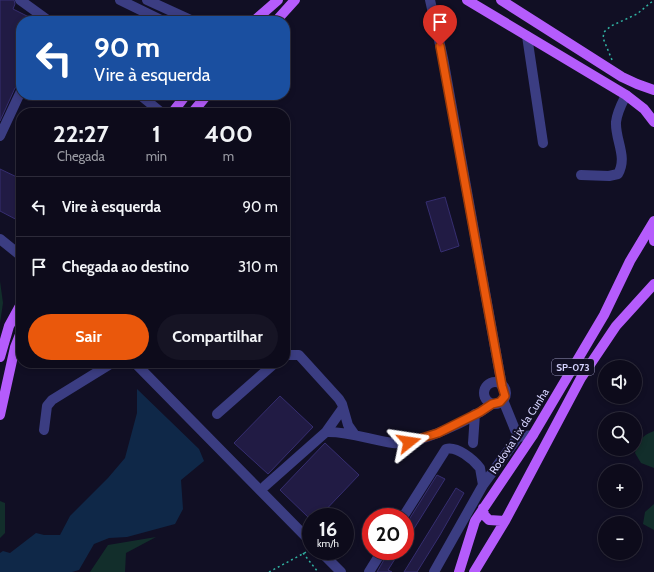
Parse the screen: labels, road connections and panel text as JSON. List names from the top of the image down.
{
  "streets": {
    "main road": ["SP-073", "Rodovia Lix da Cunha"]
  },
  "page": {
    "turn": ["90 m", "Vire à esquerda"],
    "eta": [
      "22:27",
      "Chegada",
      "1",
      "min",
      "400",
      "m"
    ],
    "list": [
      {
        "name": "Vire à esquerda",
        "value": "90 m"
      },
      {
        "name": "Chegada ao destino",
        "value": "310 m"
      }
    ],
    "buttons": ["Sair", "Compartilhar"],
    "map_buttons": ["+", "−"],
    "speed": "16 km/h",
    "limit": "20"
  }
}
